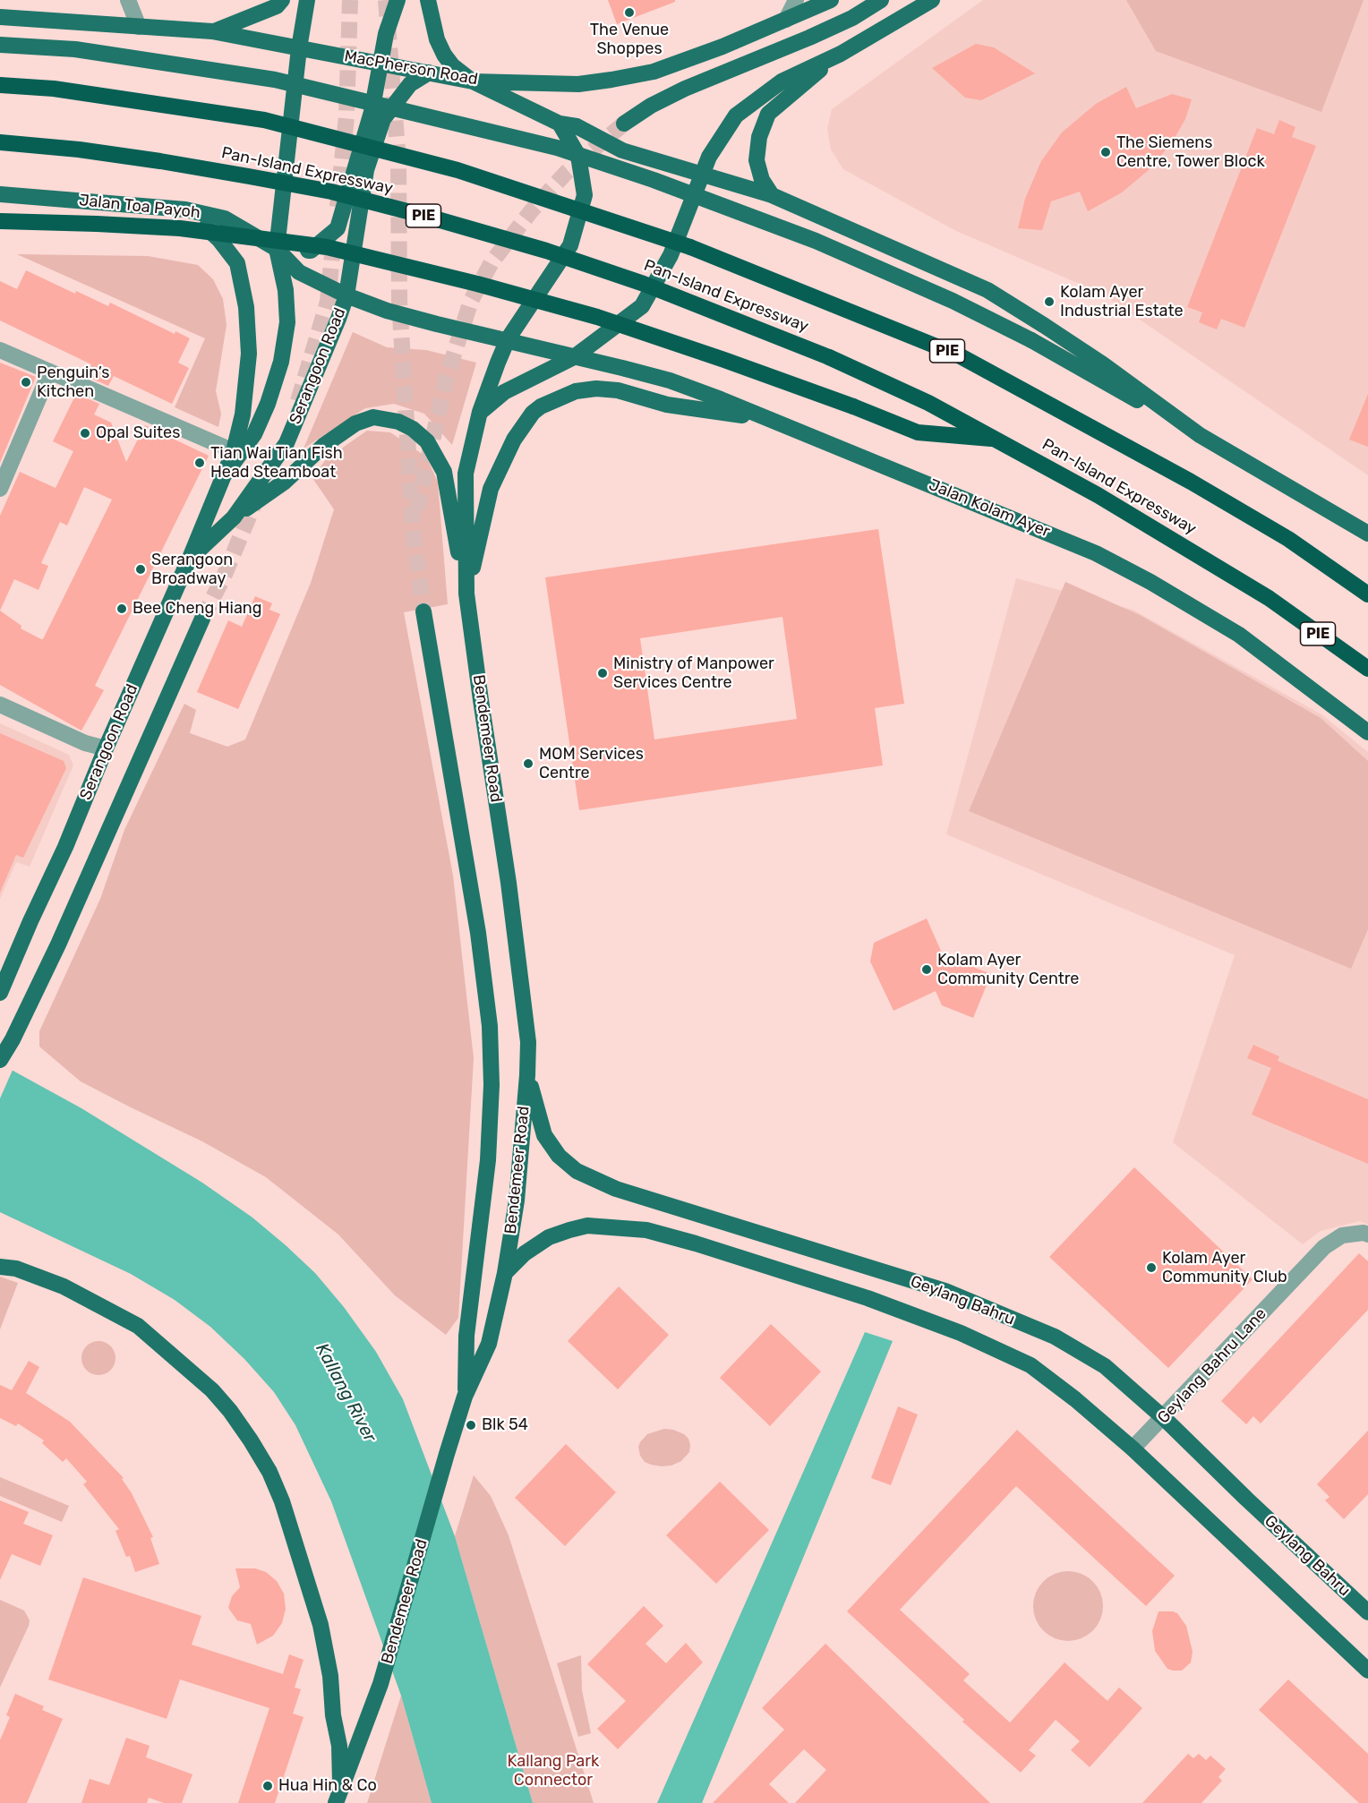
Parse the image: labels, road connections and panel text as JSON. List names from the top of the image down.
{
  "streets": {
    "highway": ["Pan-Island Expressway", "PIE"],
    "main road": [
      "MacPherson Road",
      "Jalan Toa Payoh",
      "Serangoon Road",
      "Jalan Kolam Ayer",
      "Bendemeer Road",
      "Geylang Bahru"
    ],
    "street": ["Geylang Bahru Lane"]
  },
  "crossings": [
    ["MacPherson Road", "Serangoon Road"],
    ["Jalan Toa Payoh", "Serangoon Road"],
    ["Jalan Toa Payoh", "Jalan Kolam Ayer"],
    ["Jalan Toa Payoh", "Bendemeer Road"],
    ["Bendemeer Road", "Geylang Bahru"],
    ["Geylang Bahru", "Geylang Bahru Lane"]
  ],
  "water": ["Kallang River"],
  "parks": ["Kallang Park Connector"],
  "places": [
    "The Venue Shoppes",
    "The Siemens Centre, Tower Block",
    "Kolam Ayer Industrial Estate",
    "Penguin’s Kitchen",
    "Opal Suites",
    "Tian Wai Tian Fish Head Steamboat",
    "Serangoon Broadway",
    "Bee Cheng Hiang",
    "Ministry of Manpower Services Centre",
    "MOM Services Centre",
    "Kolam Ayer Community Centre",
    "Kolam Ayer Community Club",
    "Blk 54",
    "Hua Hin & Co"
  ]
}
